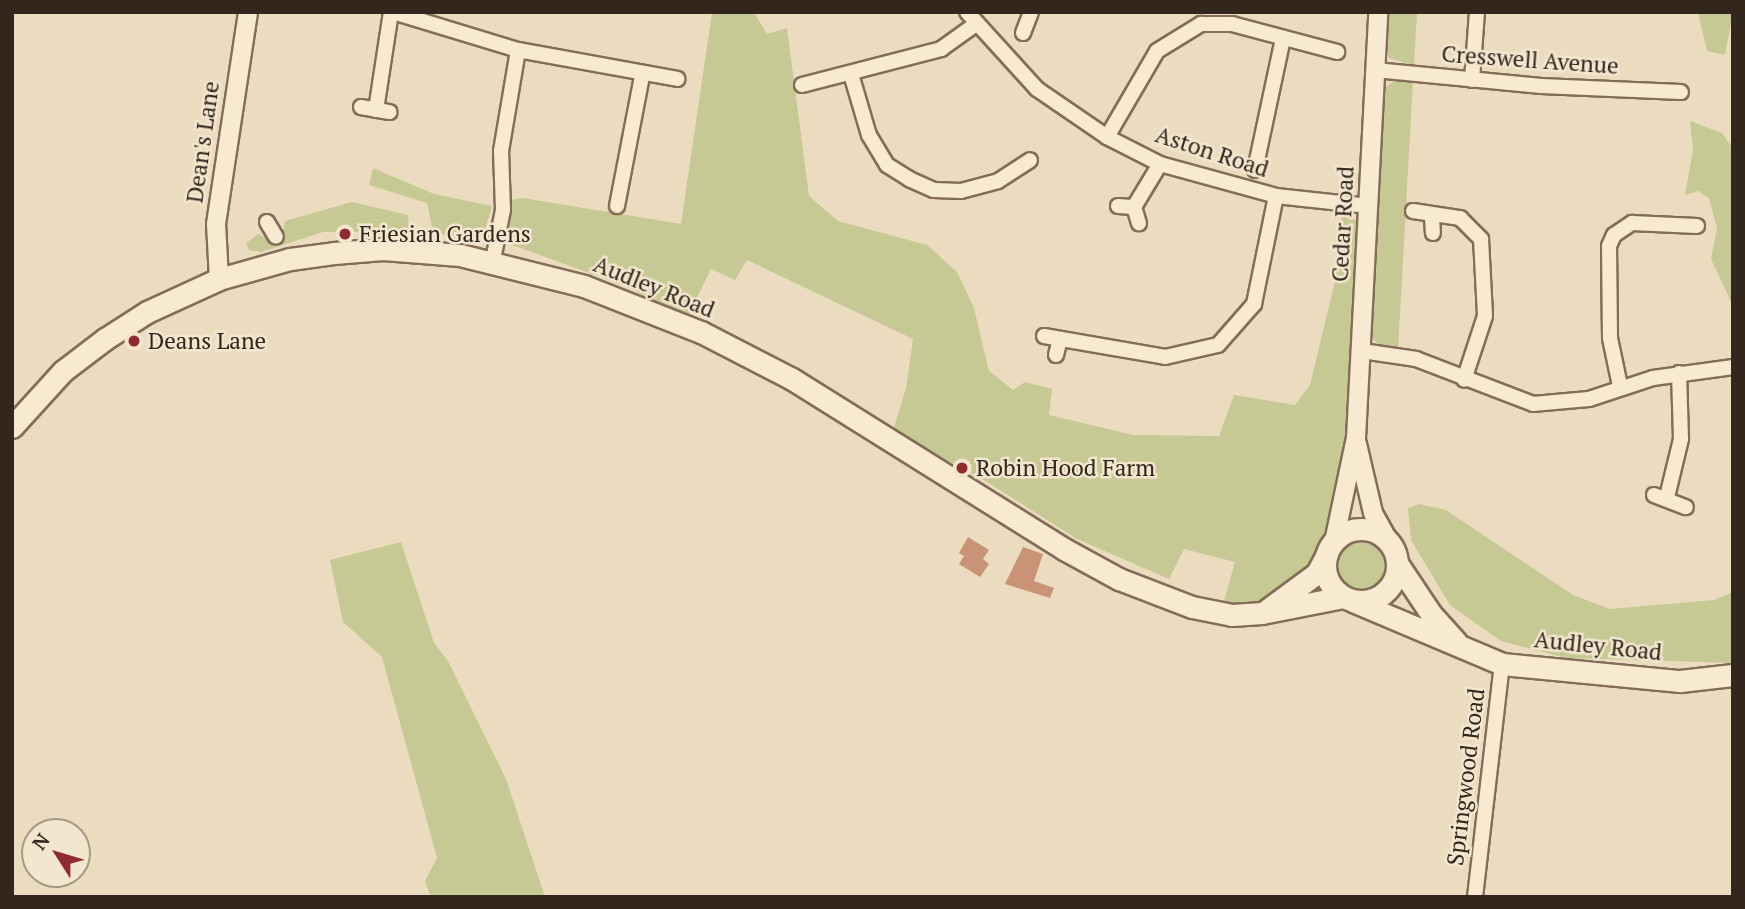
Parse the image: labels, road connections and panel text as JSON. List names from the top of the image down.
{
  "streets": {
    "main road": ["Audley Road"],
    "street": [
      "Cresswell Avenue",
      "Dean's Lane",
      "Aston Road",
      "Cedar Road",
      "Springwood Road"
    ]
  },
  "crossings": [
    ["Cresswell Avenue", "Cedar Road"],
    ["Dean's Lane", "Audley Road"],
    ["Aston Road", "Cedar Road"],
    ["Audley Road", "Springwood Road"]
  ],
  "places": ["Friesian Gardens", "Deans Lane", "Robin Hood Farm"],
  "north": "top left"
}
